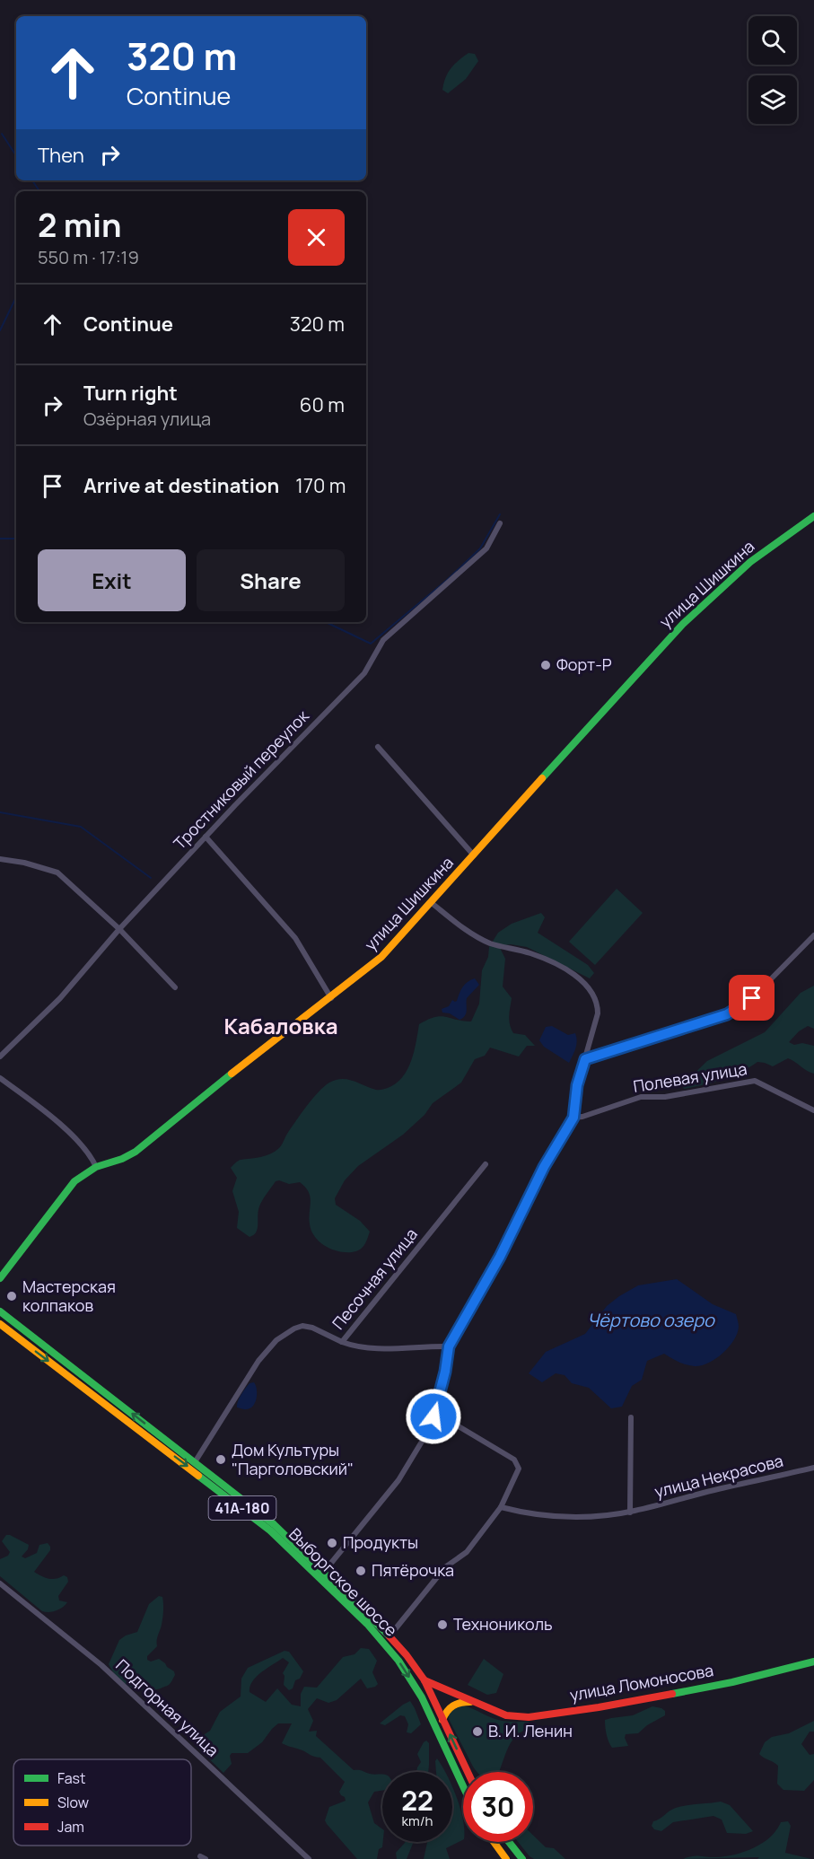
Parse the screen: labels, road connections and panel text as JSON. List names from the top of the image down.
{
  "streets": {
    "street": [
      "улица Шишкина",
      "Тростниковый переулок",
      "Полевая улица",
      "Песочная улица",
      "улица Некрасова",
      "41А-180",
      "Выборгское шоссе",
      "улица Ломоносова",
      "Подгорная улица"
    ]
  },
  "crossings": [
    ["Песочная улица", "Выборгское шоссе"],
    ["Выборгское шоссе", "улица Ломоносова"]
  ],
  "districts": ["Кабаловка"],
  "water": ["Чёртово озеро"],
  "places": [
    "Форт-Р",
    "Мастерская колпаков",
    "Дом Культуры \"Парголовский\"",
    "Продукты",
    "Пятёрочка",
    "Технониколь",
    "В. И. Ленин"
  ],
  "legend": ["Fast", "Slow", "Jam"],
  "page": {
    "turn": ["320 m", "Continue"],
    "then": "Then",
    "heading": ["2 min", "550 m · 17:19"],
    "list": [
      {
        "name": "Continue",
        "value": "320 m"
      },
      {
        "name": "Turn right",
        "note": "Озёрная улица",
        "value": "60 m"
      },
      {
        "name": "Arrive at destination",
        "value": "170 m"
      }
    ],
    "buttons": ["Exit", "Share"],
    "speed": "22 km/h",
    "limit": "30"
  }
}
